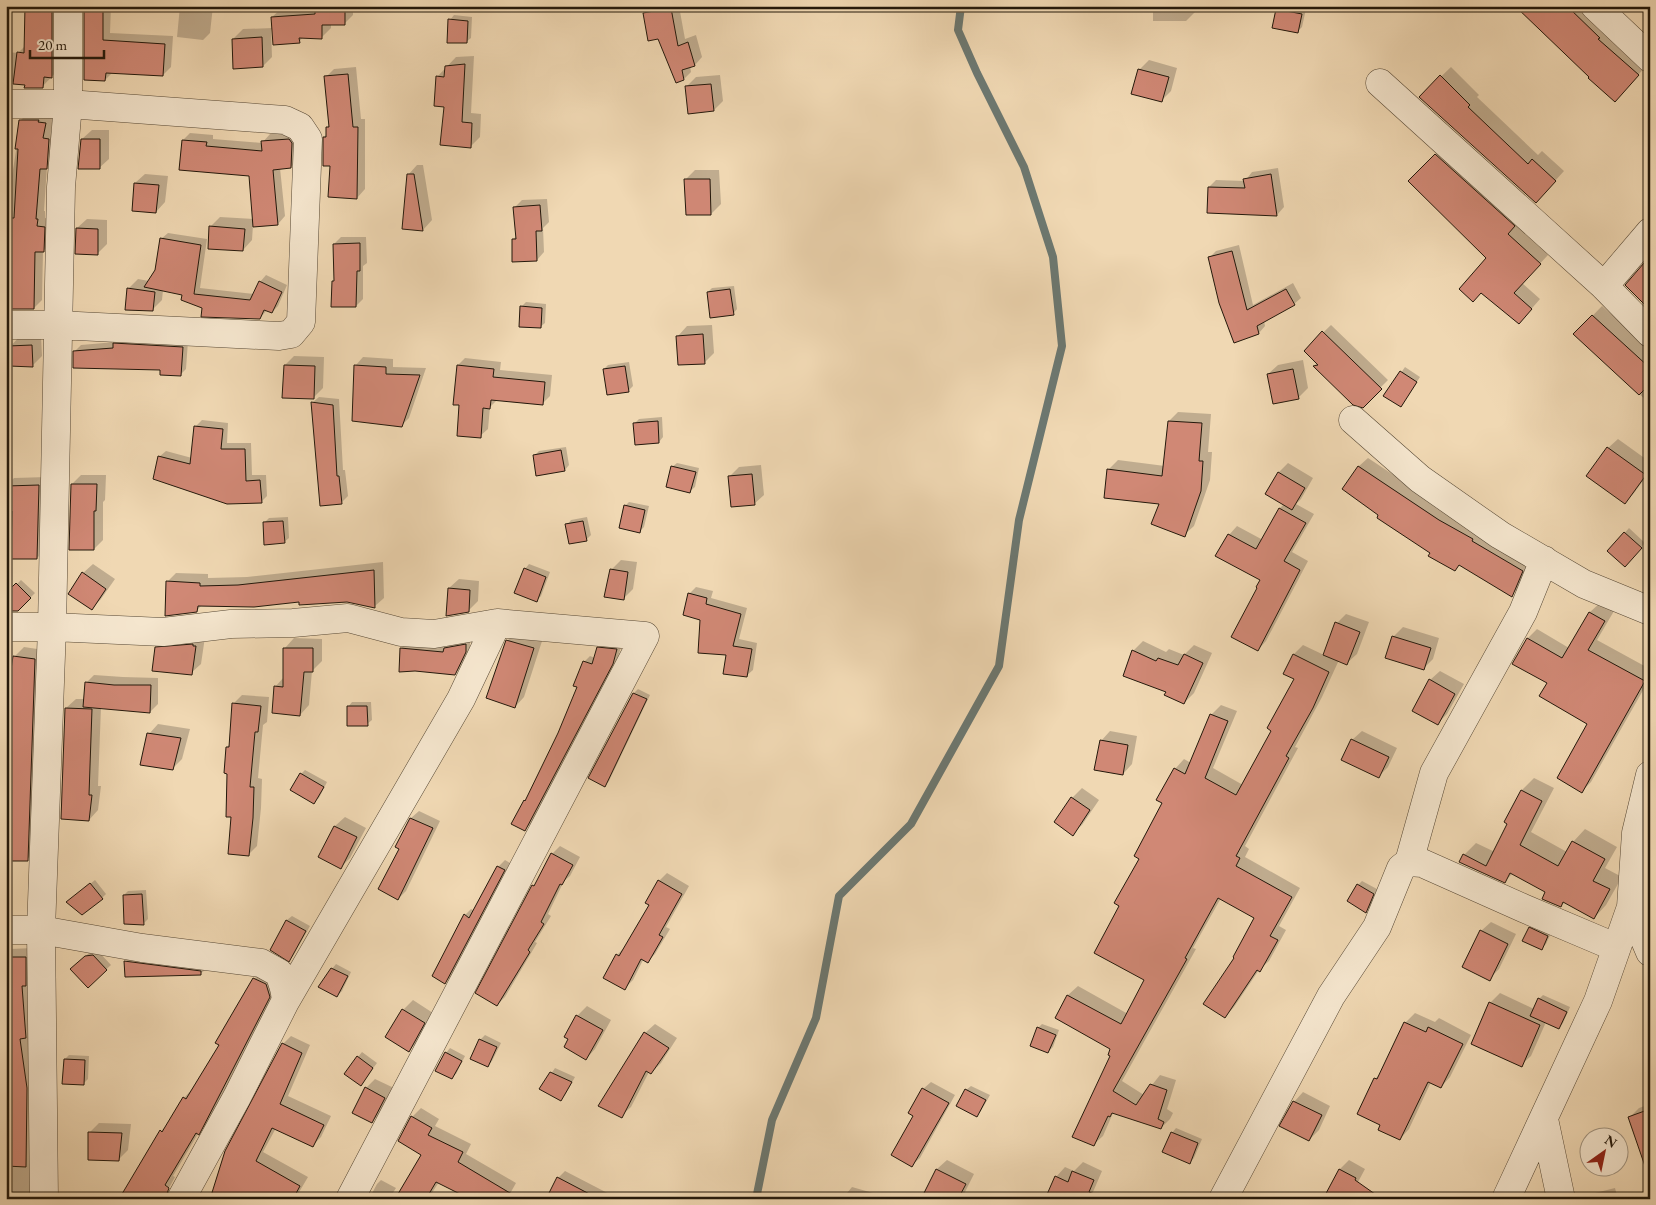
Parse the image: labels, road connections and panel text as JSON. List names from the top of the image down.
{
  "scale_bar": "20 m",
  "north": "top right"
}
